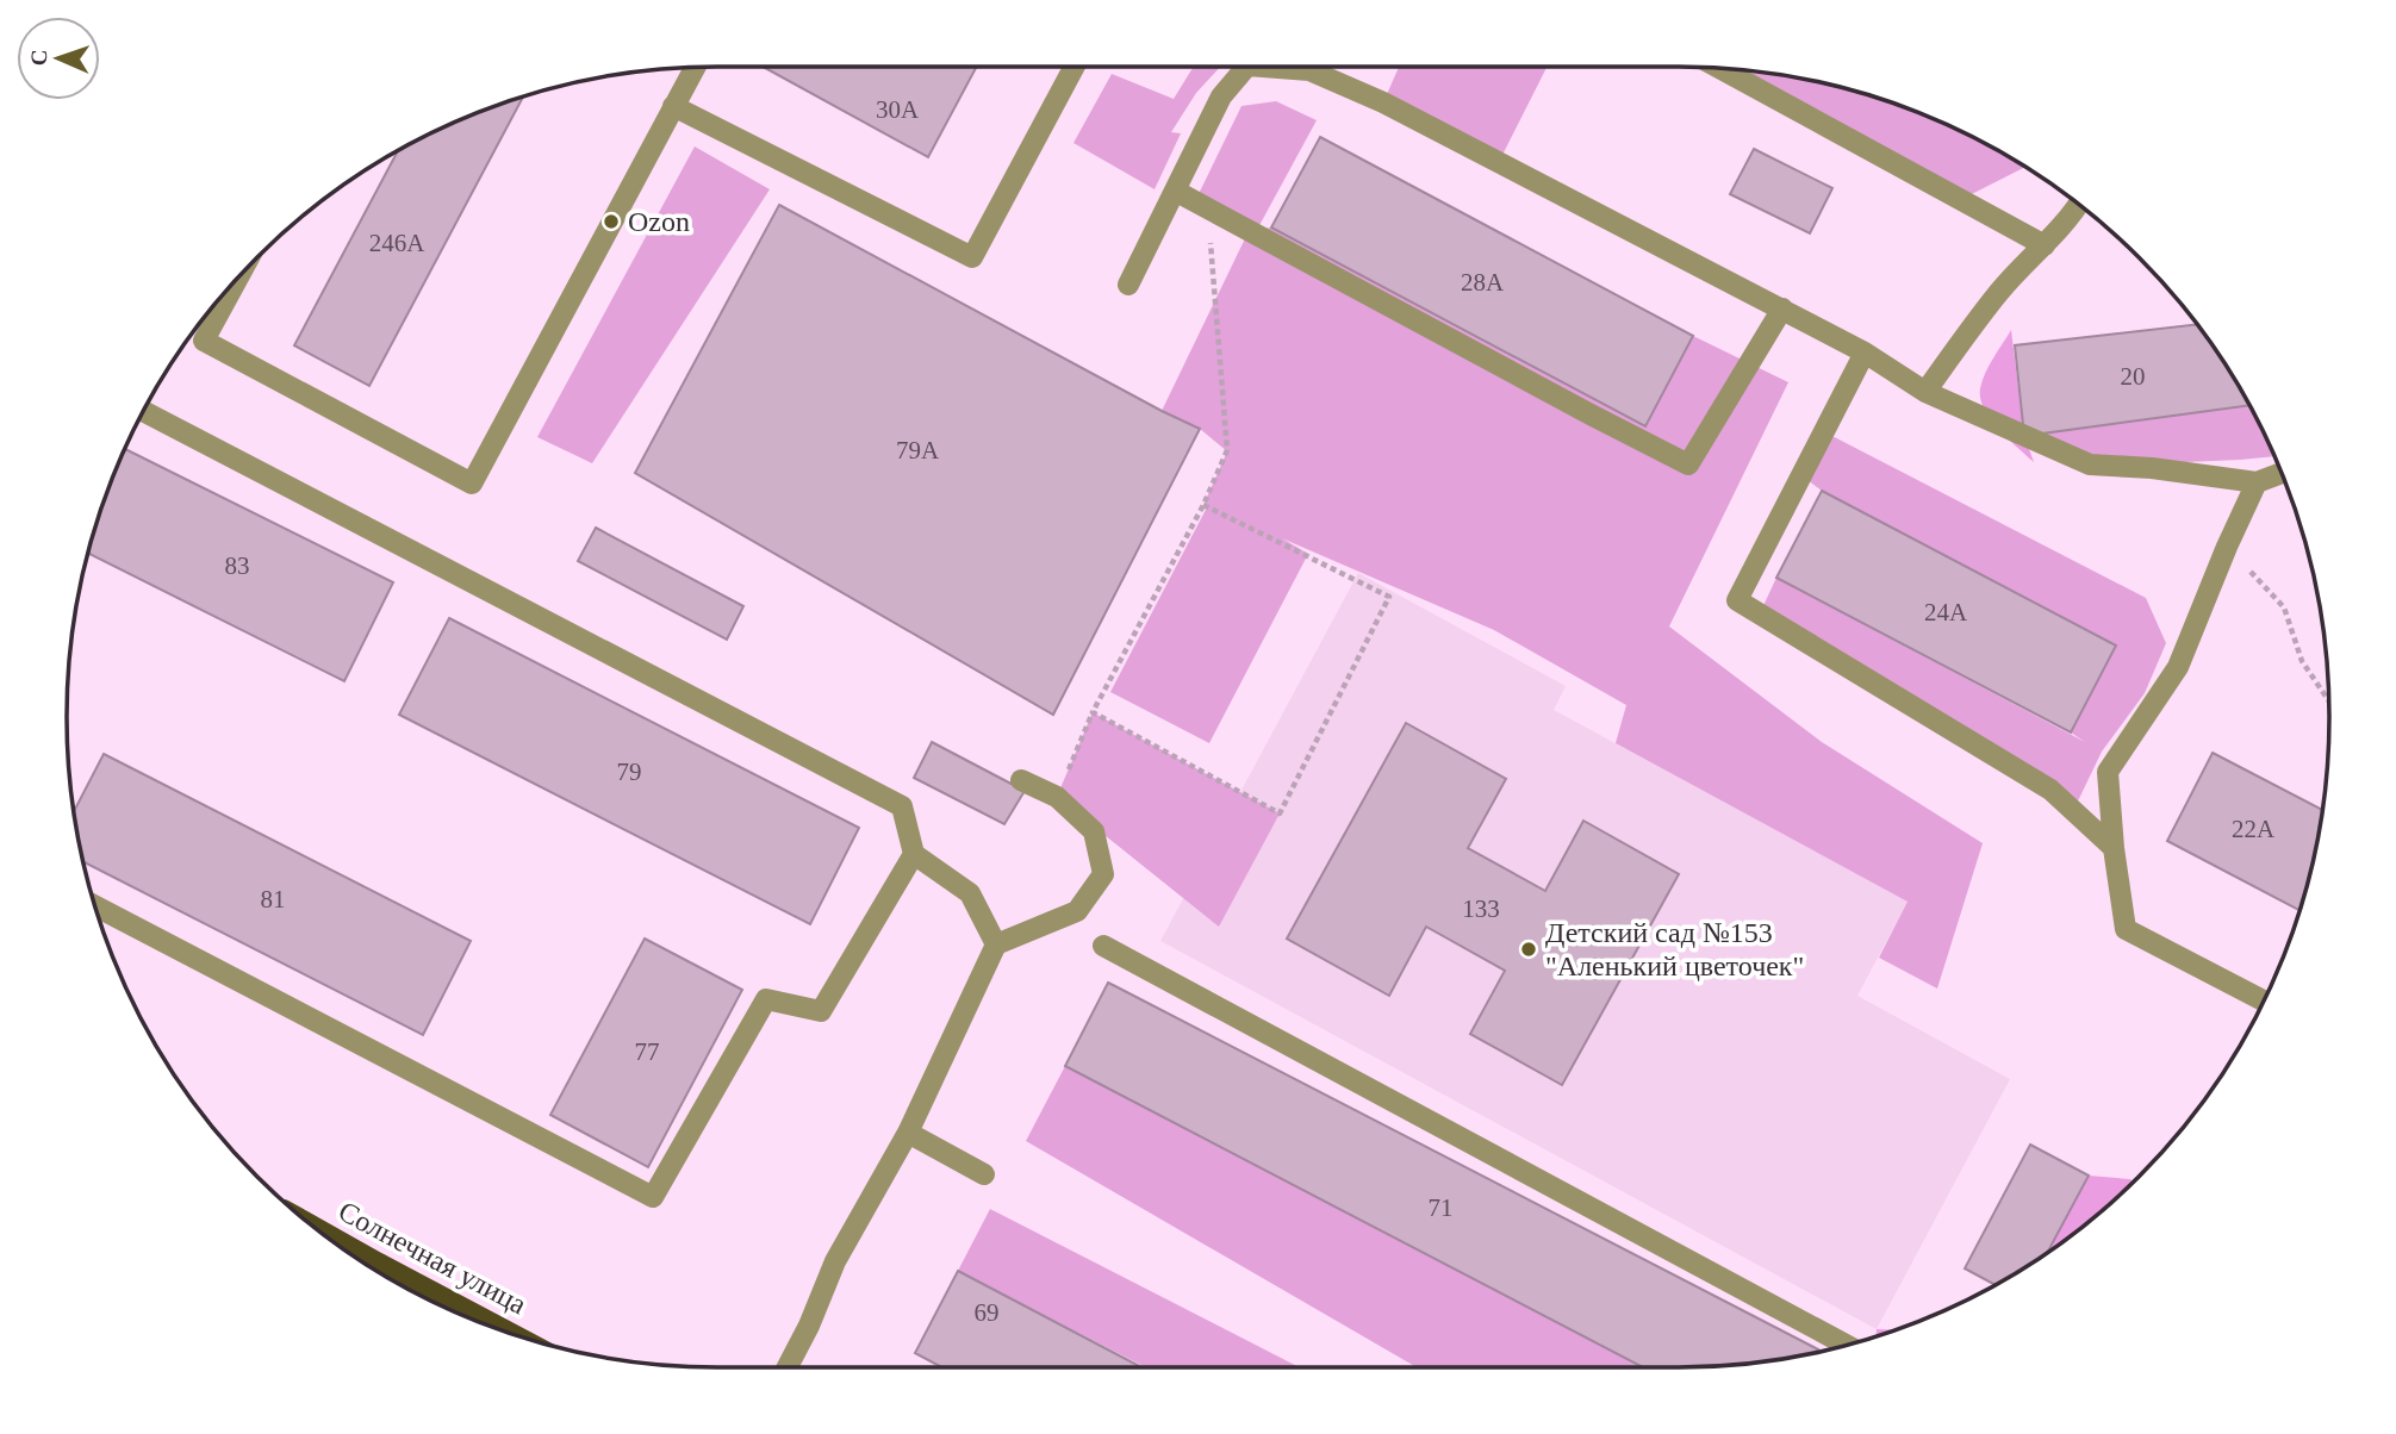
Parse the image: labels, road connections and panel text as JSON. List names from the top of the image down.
{
  "streets": {
    "main road": ["Солнечная улица"]
  },
  "places": ["Ozon", "Детский сад №153 \"Аленький цветочек\""],
  "house_numbers": [
    "30А",
    "246А",
    "28А",
    "20",
    "79А",
    "83",
    "24А",
    "79",
    "22А",
    "81",
    "133",
    "77",
    "71",
    "69"
  ],
  "north": "left"
}
